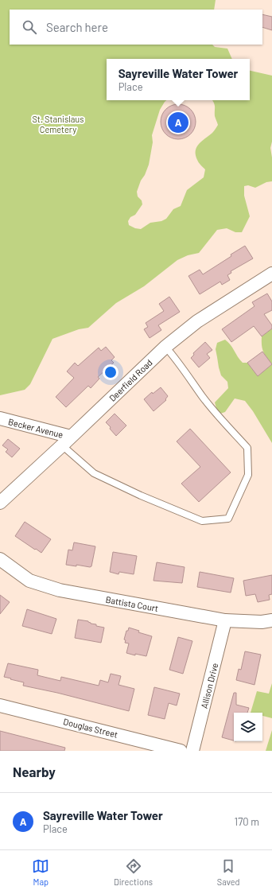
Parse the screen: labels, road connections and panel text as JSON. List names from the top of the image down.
{
  "streets": {
    "street": [
      "Deerfield Road",
      "Becker Avenue",
      "Battista Court",
      "Allison Drive",
      "Douglas Street"
    ]
  },
  "crossings": [
    ["Deerfield Road", "Becker Avenue"],
    ["Battista Court", "Allison Drive"]
  ],
  "parks": ["St. Stanislaus Cemetery"],
  "page": {
    "search": "Search here",
    "popup": ["Sayreville Water Tower", "Place"],
    "pins": "A",
    "heading": "Nearby",
    "list": [
      {
        "mark": "A",
        "name": "Sayreville Water Tower",
        "note": "Place",
        "value": "170 m"
      }
    ],
    "nav": ["Map", "Directions", "Saved"]
  }
}
